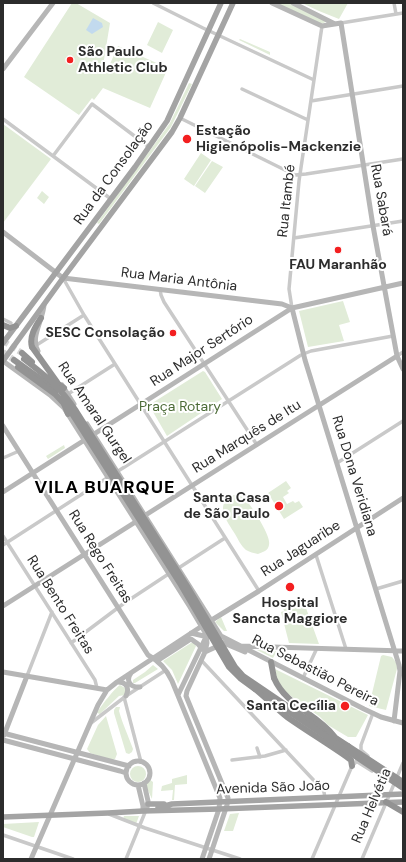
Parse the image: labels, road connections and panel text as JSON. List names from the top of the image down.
{
  "streets": {
    "main road": ["Rua da Consolação", "Avenida São João"],
    "street": [
      "Rua Sabará",
      "Rua Itambé",
      "Rua Maria Antônia",
      "Rua Major Sertório",
      "Rua Amaral Gurgel",
      "Rua Marquês de Itu",
      "Rua Dona Veridiana",
      "Rua Jaguaribe",
      "Rua Rego Freitas",
      "Rua Bento Freitas",
      "Rua Sebastião Pereira",
      "Rua Helvétia"
    ]
  },
  "crossings": [
    ["Rua da Consolação", "Rua Maria Antônia"],
    ["Rua da Consolação", "Rua Amaral Gurgel"],
    ["Rua Sabará", "Rua Major Sertório"],
    ["Rua Sabará", "Rua Marquês de Itu"],
    ["Rua Itambé", "Rua Maria Antônia"],
    ["Rua Itambé", "Rua Major Sertório"],
    ["Rua Itambé", "Rua Dona Veridiana"],
    ["Rua Maria Antônia", "Rua Major Sertório"],
    ["Rua Maria Antônia", "Rua Dona Veridiana"],
    ["Rua Major Sertório", "Rua Amaral Gurgel"],
    ["Rua Major Sertório", "Rua Dona Veridiana"],
    ["Rua Major Sertório", "Rua Rego Freitas"],
    ["Rua Amaral Gurgel", "Rua Marquês de Itu"],
    ["Rua Amaral Gurgel", "Rua Jaguaribe"],
    ["Rua Amaral Gurgel", "Rua Sebastião Pereira"],
    ["Rua Marquês de Itu", "Rua Dona Veridiana"],
    ["Rua Marquês de Itu", "Rua Rego Freitas"],
    ["Rua Marquês de Itu", "Rua Bento Freitas"],
    ["Rua Dona Veridiana", "Rua Jaguaribe"],
    ["Rua Dona Veridiana", "Rua Sebastião Pereira"],
    ["Rua Jaguaribe", "Rua Rego Freitas"],
    ["Avenida São João", "Rua Helvétia"]
  ],
  "districts": ["VILA BUARQUE"],
  "parks": ["Praça Rotary"],
  "places": [
    "São Paulo Athletic Club",
    "Estação Higienópolis-Mackenzie",
    "FAU Maranhão",
    "SESC Consolação",
    "Santa Casa de São Paulo",
    "Hospital Sancta Maggiore",
    "Santa Cecília"
  ]
}
